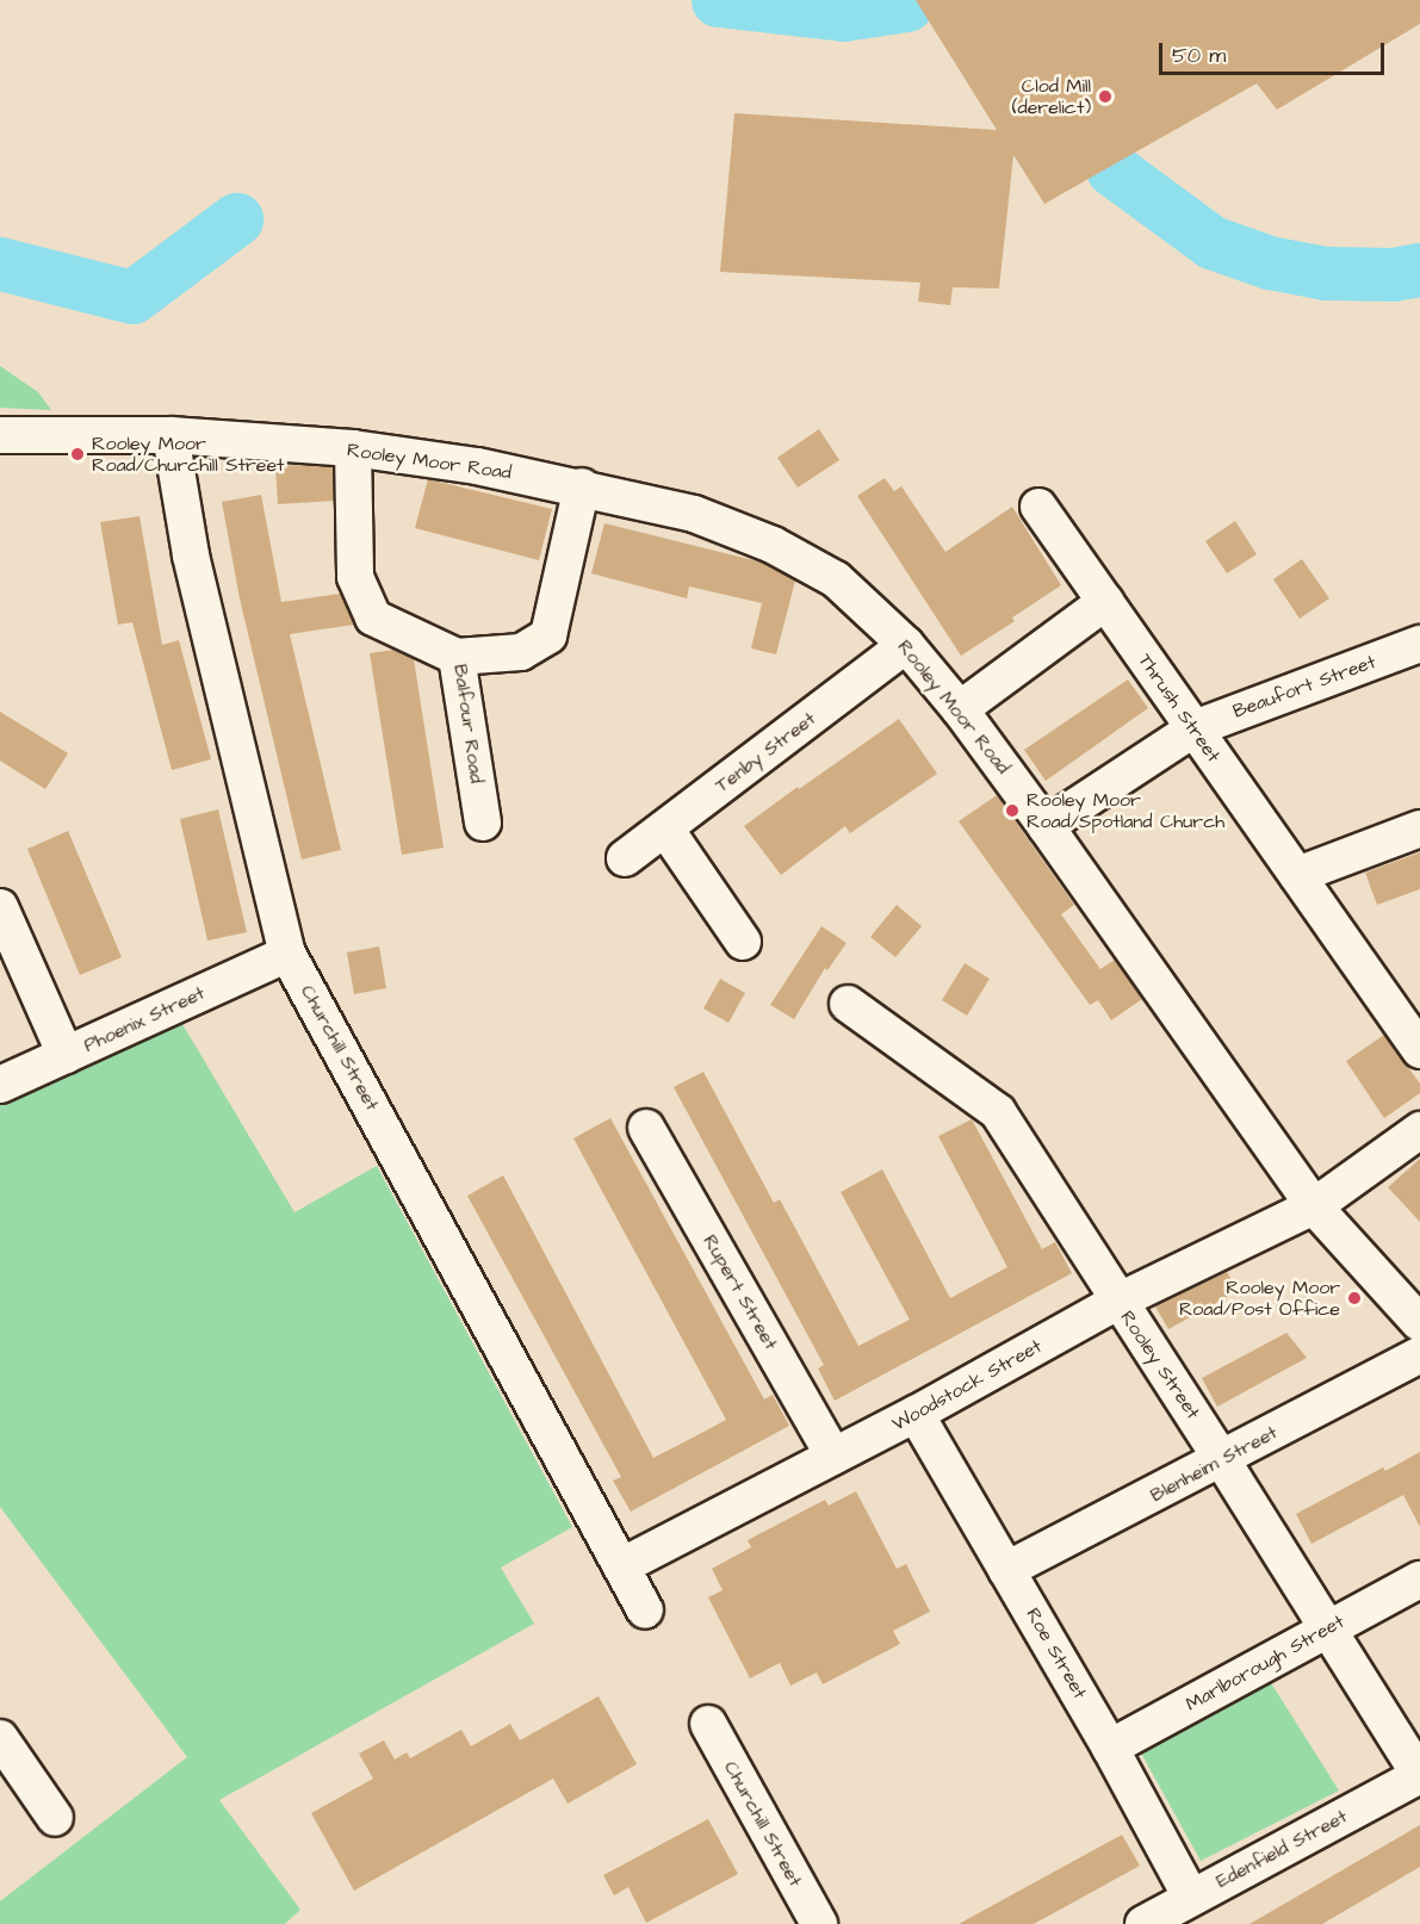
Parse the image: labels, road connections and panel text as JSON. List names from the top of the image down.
{
  "streets": {
    "street": [
      "Rooley Moor Road",
      "Beaufort Street",
      "Thrush Street",
      "Balfour Road",
      "Tenby Street",
      "Phoenix Street",
      "Churchill Street",
      "Rupert Street",
      "Rooley Street",
      "Woodstock Street",
      "Blenheim Street",
      "Roe Street",
      "Marlborough Street",
      "Edenfield Street"
    ]
  },
  "crossings": [
    ["Rooley Moor Road", "Beaufort Street"],
    ["Rooley Moor Road", "Balfour Road"],
    ["Rooley Moor Road", "Tenby Street"],
    ["Rooley Moor Road", "Churchill Street"],
    ["Rooley Moor Road", "Woodstock Street"],
    ["Beaufort Street", "Thrush Street"],
    ["Phoenix Street", "Churchill Street"],
    ["Churchill Street", "Woodstock Street"],
    ["Rupert Street", "Woodstock Street"],
    ["Rooley Street", "Woodstock Street"],
    ["Rooley Street", "Blenheim Street"],
    ["Rooley Street", "Marlborough Street"],
    ["Rooley Street", "Edenfield Street"],
    ["Woodstock Street", "Roe Street"],
    ["Blenheim Street", "Roe Street"],
    ["Roe Street", "Marlborough Street"],
    ["Roe Street", "Edenfield Street"]
  ],
  "places": [
    "Clod Mill (derelict)",
    "Rooley Moor Road/Churchill Street",
    "Rooley Moor Road/Spotland Church",
    "Rooley Moor Road/Post Office"
  ],
  "scale_bar": "50 m"
}
